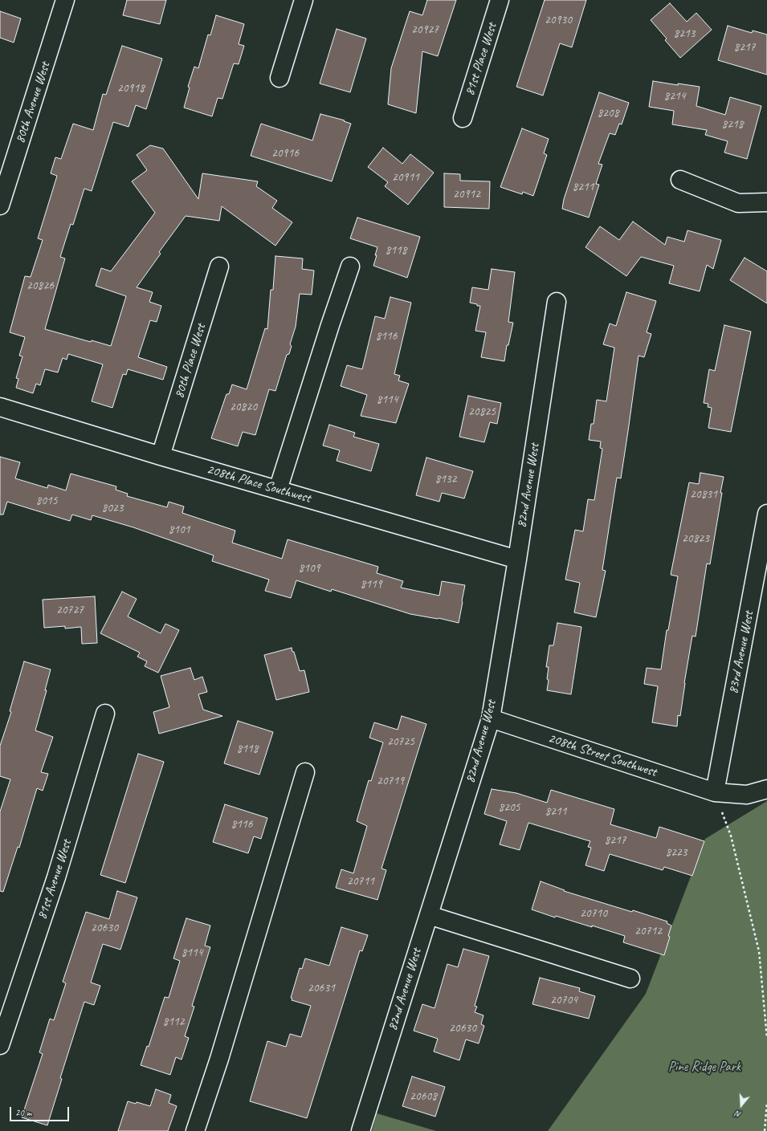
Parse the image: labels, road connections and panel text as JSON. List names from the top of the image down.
{
  "streets": {
    "street": [
      "81st Place West",
      "80th Avenue West",
      "80th Place West",
      "208th Place Southwest",
      "82nd Avenue West",
      "83rd Avenue West",
      "208th Street Southwest",
      "81st Avenue West"
    ]
  },
  "crossings": [
    ["80th Place West", "208th Place Southwest"],
    ["208th Place Southwest", "82nd Avenue West"],
    ["82nd Avenue West", "208th Street Southwest"],
    ["83rd Avenue West", "208th Street Southwest"]
  ],
  "parks": ["Pine Ridge Park"],
  "house_numbers": [
    "20930",
    "20927",
    "8213",
    "8217",
    "20918",
    "8214",
    "8208",
    "8218",
    "20916",
    "20911",
    "8211",
    "20912",
    "8118",
    "20826",
    "8116",
    "8114",
    "20820",
    "20825",
    "8132",
    "20831",
    "8015",
    "8023",
    "8101",
    "20823",
    "8109",
    "8119",
    "20727",
    "20725",
    "8118",
    "20719",
    "8205",
    "8211",
    "8116",
    "8217",
    "8223",
    "20711",
    "20710",
    "20630",
    "20712",
    "8114",
    "20631",
    "20704",
    "8112",
    "20630",
    "20608"
  ],
  "scale_bar": "20 m",
  "north": "bottom"
}
